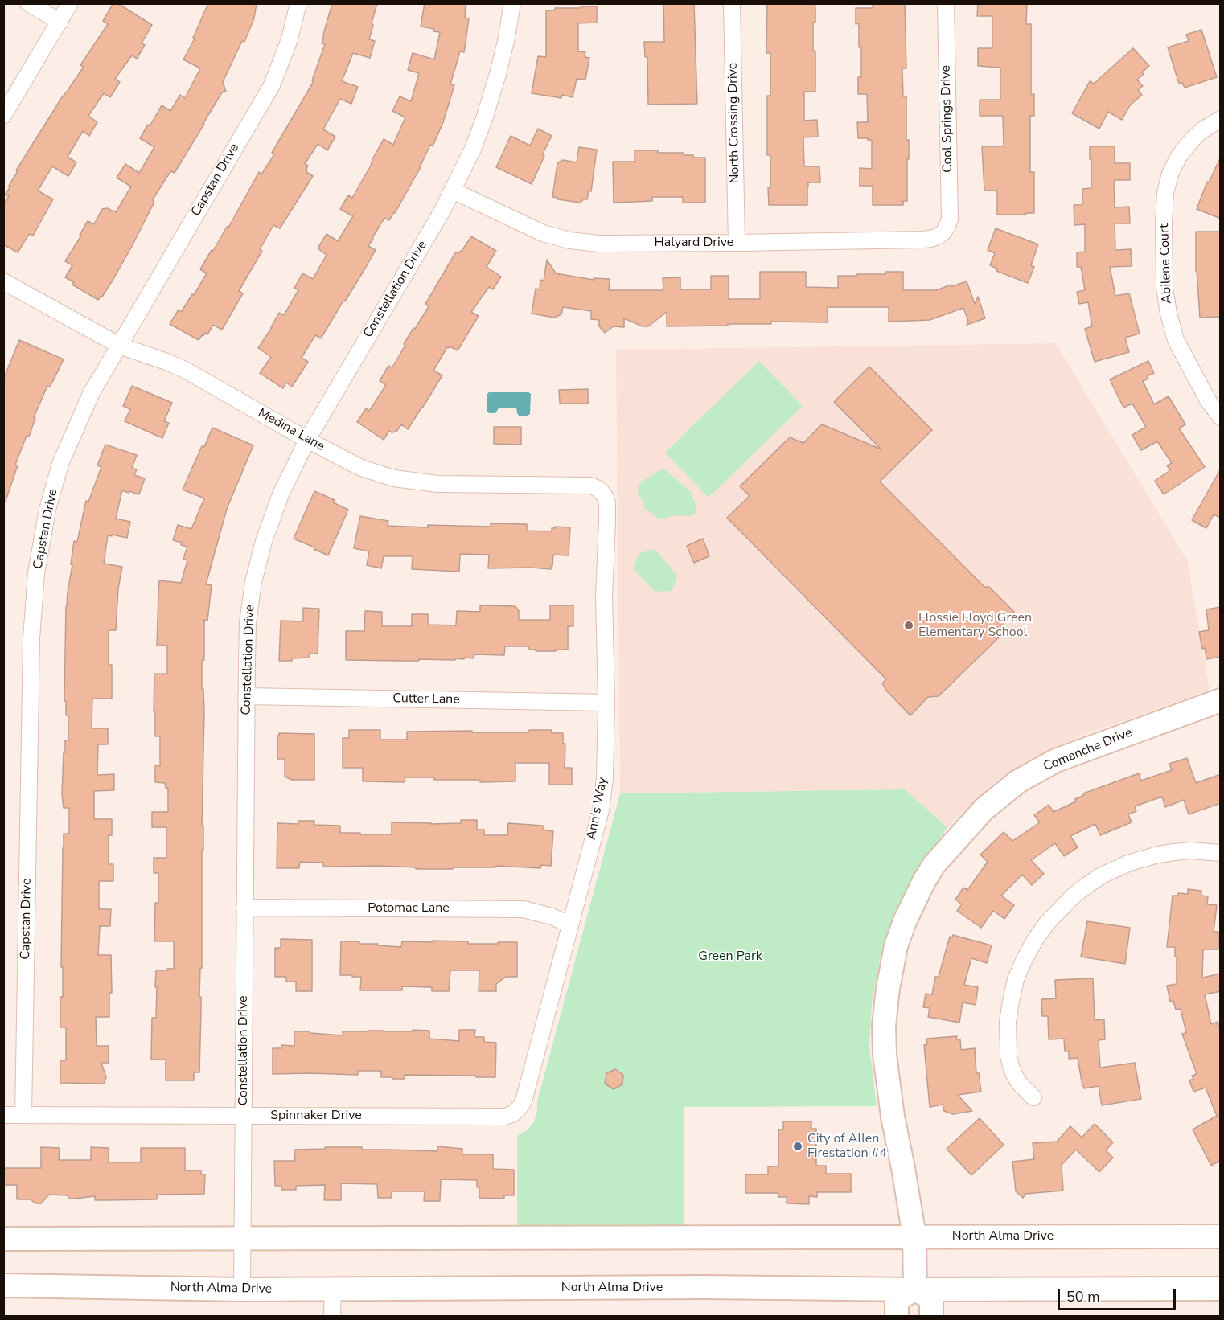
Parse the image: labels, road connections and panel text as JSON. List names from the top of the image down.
{
  "streets": {
    "main road": ["Comanche Drive", "North Alma Drive"],
    "street": [
      "Cool Springs Drive",
      "North Crossing Drive",
      "Capstan Drive",
      "Halyard Drive",
      "Abilene Court",
      "Constellation Drive",
      "Medina Lane",
      "Cutter Lane",
      "Ann's Way",
      "Potomac Lane",
      "Spinnaker Drive"
    ]
  },
  "crossings": [
    ["Cool Springs Drive", "Halyard Drive"],
    ["North Crossing Drive", "Halyard Drive"],
    ["Capstan Drive", "Medina Lane"],
    ["Capstan Drive", "Spinnaker Drive"],
    ["Halyard Drive", "Constellation Drive"],
    ["Constellation Drive", "Medina Lane"],
    ["Constellation Drive", "Cutter Lane"],
    ["Constellation Drive", "Potomac Lane"],
    ["Constellation Drive", "Spinnaker Drive"],
    ["Constellation Drive", "North Alma Drive"],
    ["Medina Lane", "Ann's Way"],
    ["Cutter Lane", "Ann's Way"],
    ["Comanche Drive", "North Alma Drive"],
    ["Ann's Way", "Potomac Lane"],
    ["Ann's Way", "Spinnaker Drive"]
  ],
  "parks": ["Green Park"],
  "places": ["Flossie Floyd Green Elementary School", "City of Allen Firestation #4"],
  "scale_bar": "50 m"
}
